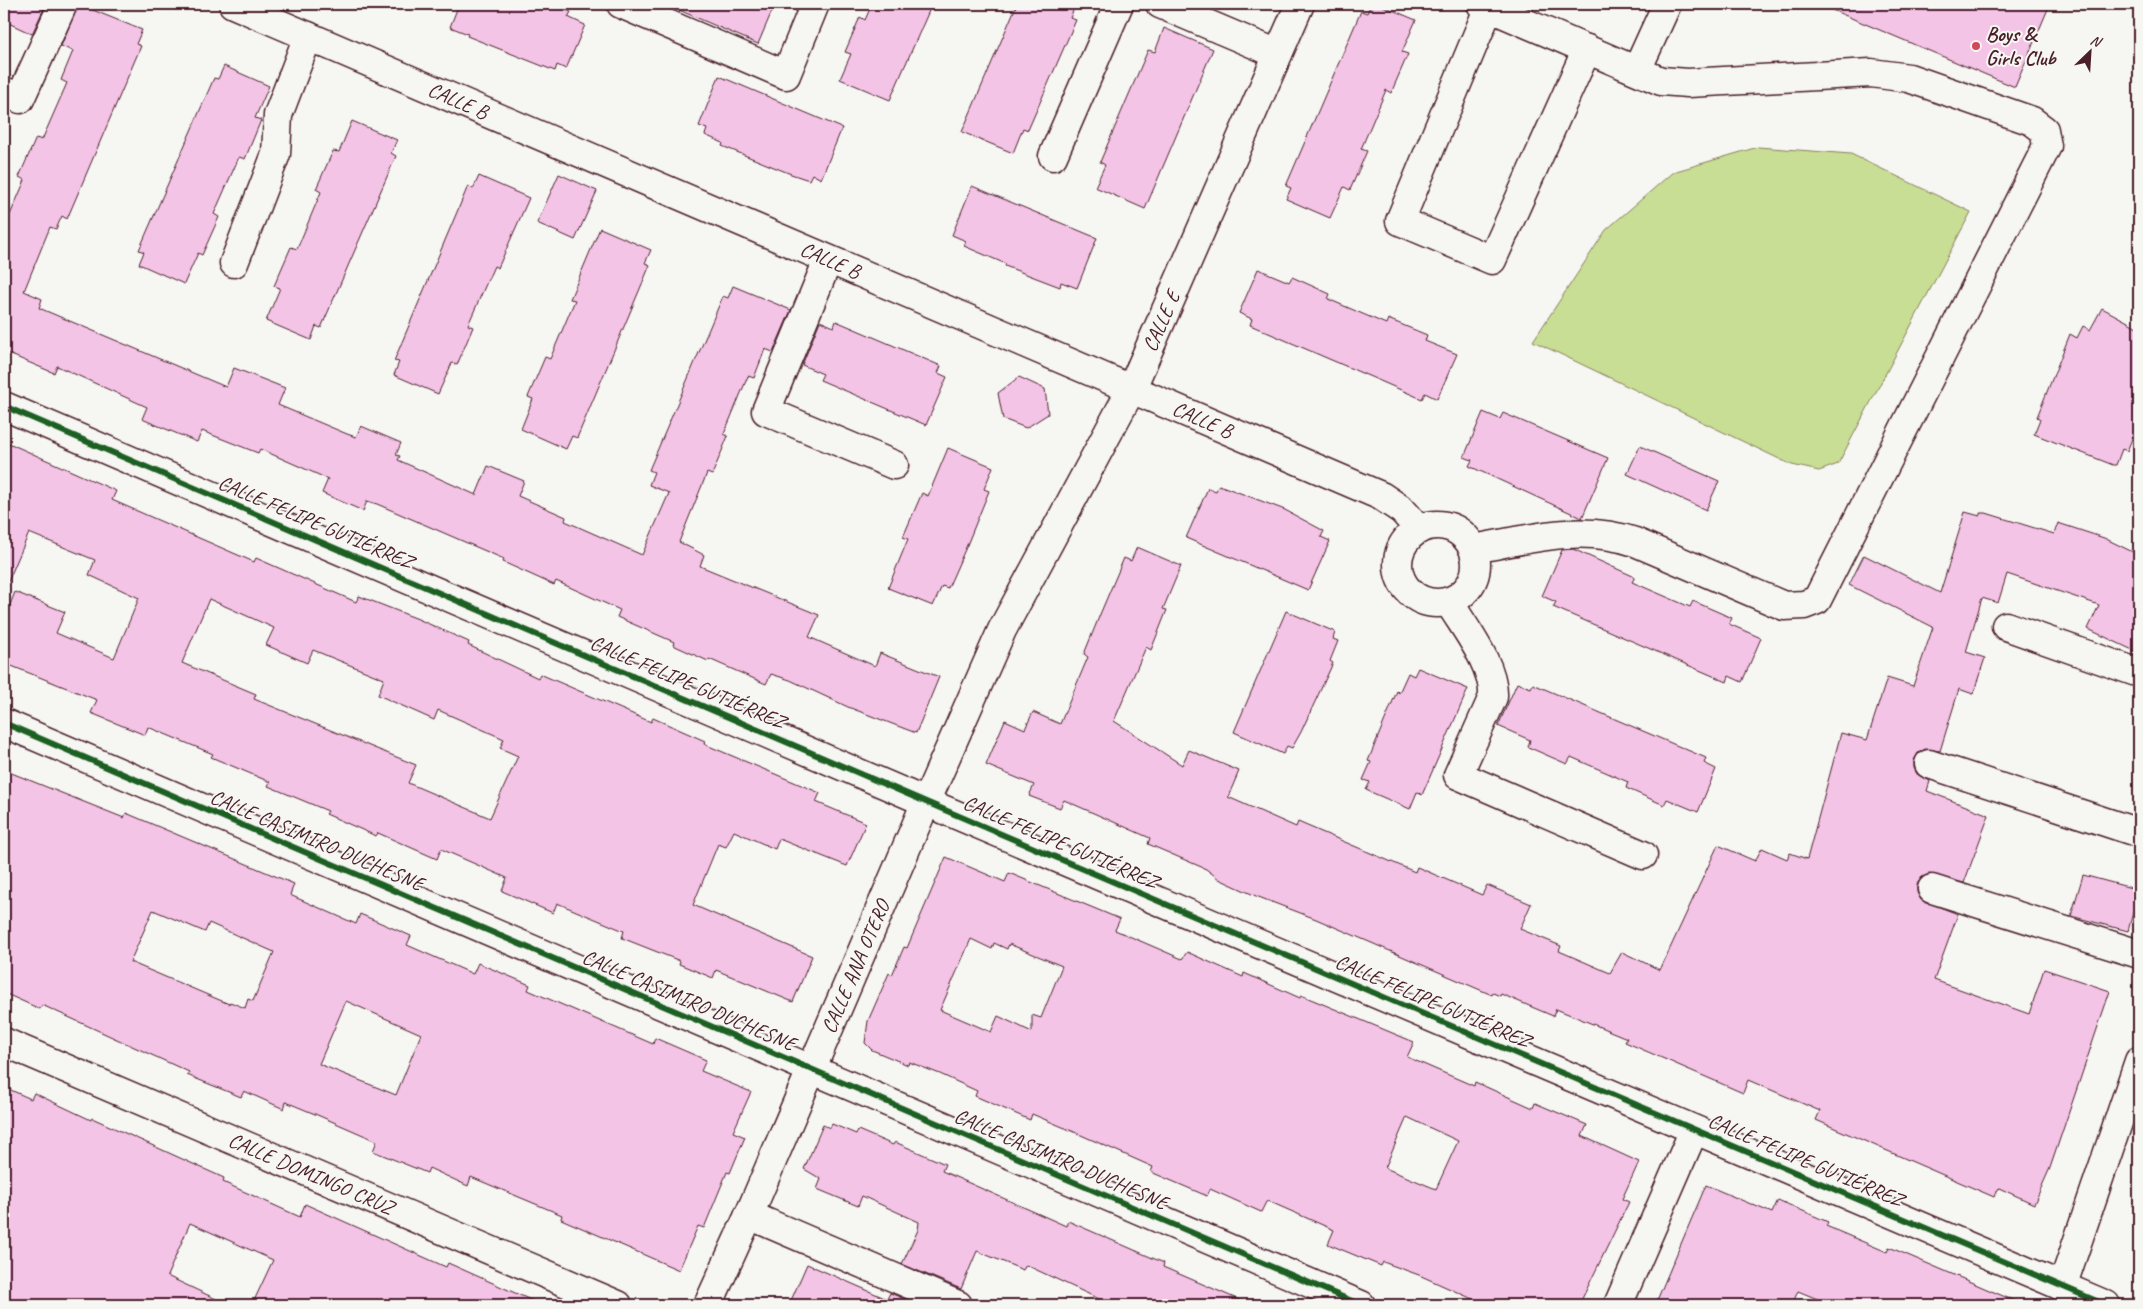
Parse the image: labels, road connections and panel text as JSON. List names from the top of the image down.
{
  "streets": {
    "street": [
      "CALLE B",
      "CALLE E",
      "CALLE FELIPE GUTIÉRREZ",
      "CALLE CASIMIRO DUCHESNE",
      "CALLE ANA OTERO",
      "CALLE DOMINGO CRUZ"
    ]
  },
  "crossings": [
    ["CALLE B", "CALLE E"],
    ["CALLE E", "CALLE ANA OTERO"],
    ["CALLE FELIPE GUTIÉRREZ", "CALLE ANA OTERO"],
    ["CALLE CASIMIRO DUCHESNE", "CALLE ANA OTERO"]
  ],
  "places": ["Boys & Girls Club"],
  "north": "top right"
}
